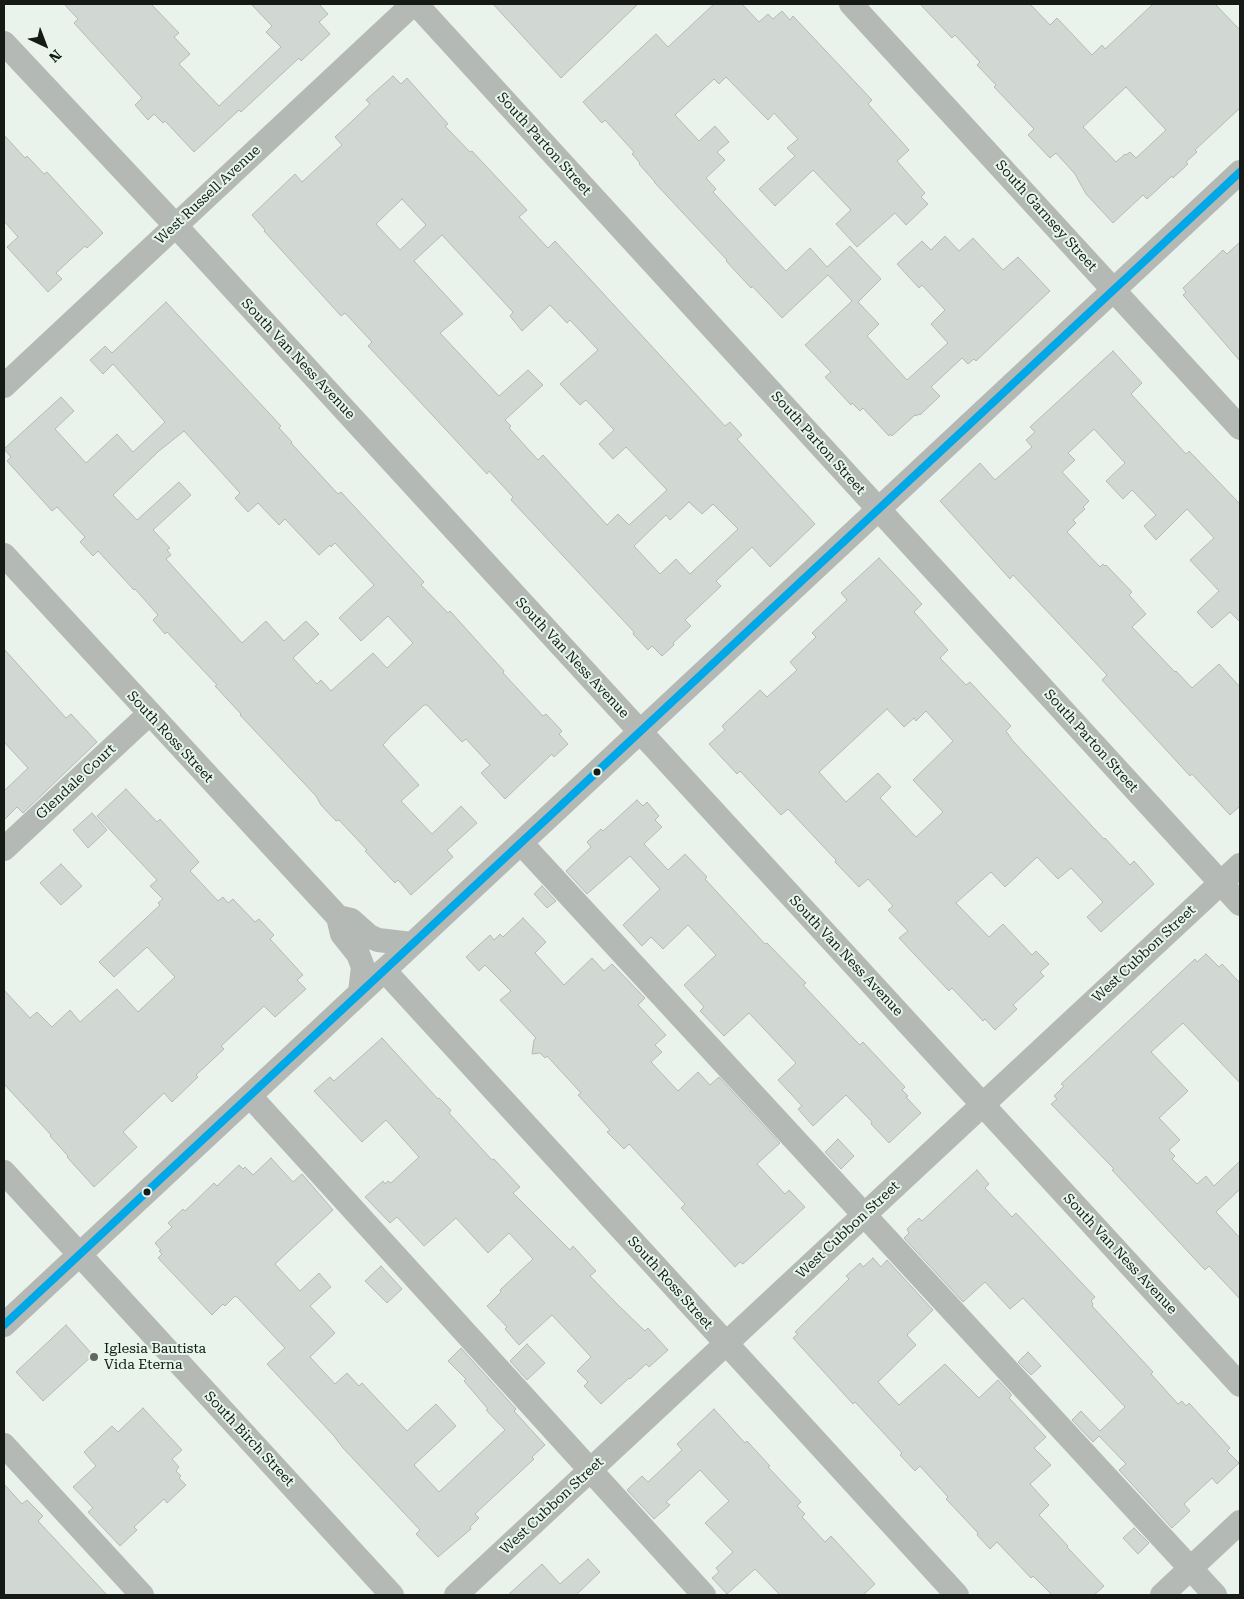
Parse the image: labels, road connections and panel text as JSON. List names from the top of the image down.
{
  "streets": {
    "street": [
      "South Parton Street",
      "West Russell Avenue",
      "South Garnsey Street",
      "South Van Ness Avenue",
      "South Ross Street",
      "Glendale Court",
      "West Cubbon Street",
      "South Birch Street"
    ]
  },
  "crossings": [
    ["South Parton Street", "West Russell Avenue"],
    ["South Parton Street", "West Cubbon Street"],
    ["West Russell Avenue", "South Van Ness Avenue"],
    ["South Van Ness Avenue", "West Cubbon Street"],
    ["South Ross Street", "Glendale Court"],
    ["South Ross Street", "West Cubbon Street"]
  ],
  "places": ["Iglesia Bautista Vida Eterna"],
  "north": "bottom right"
}
